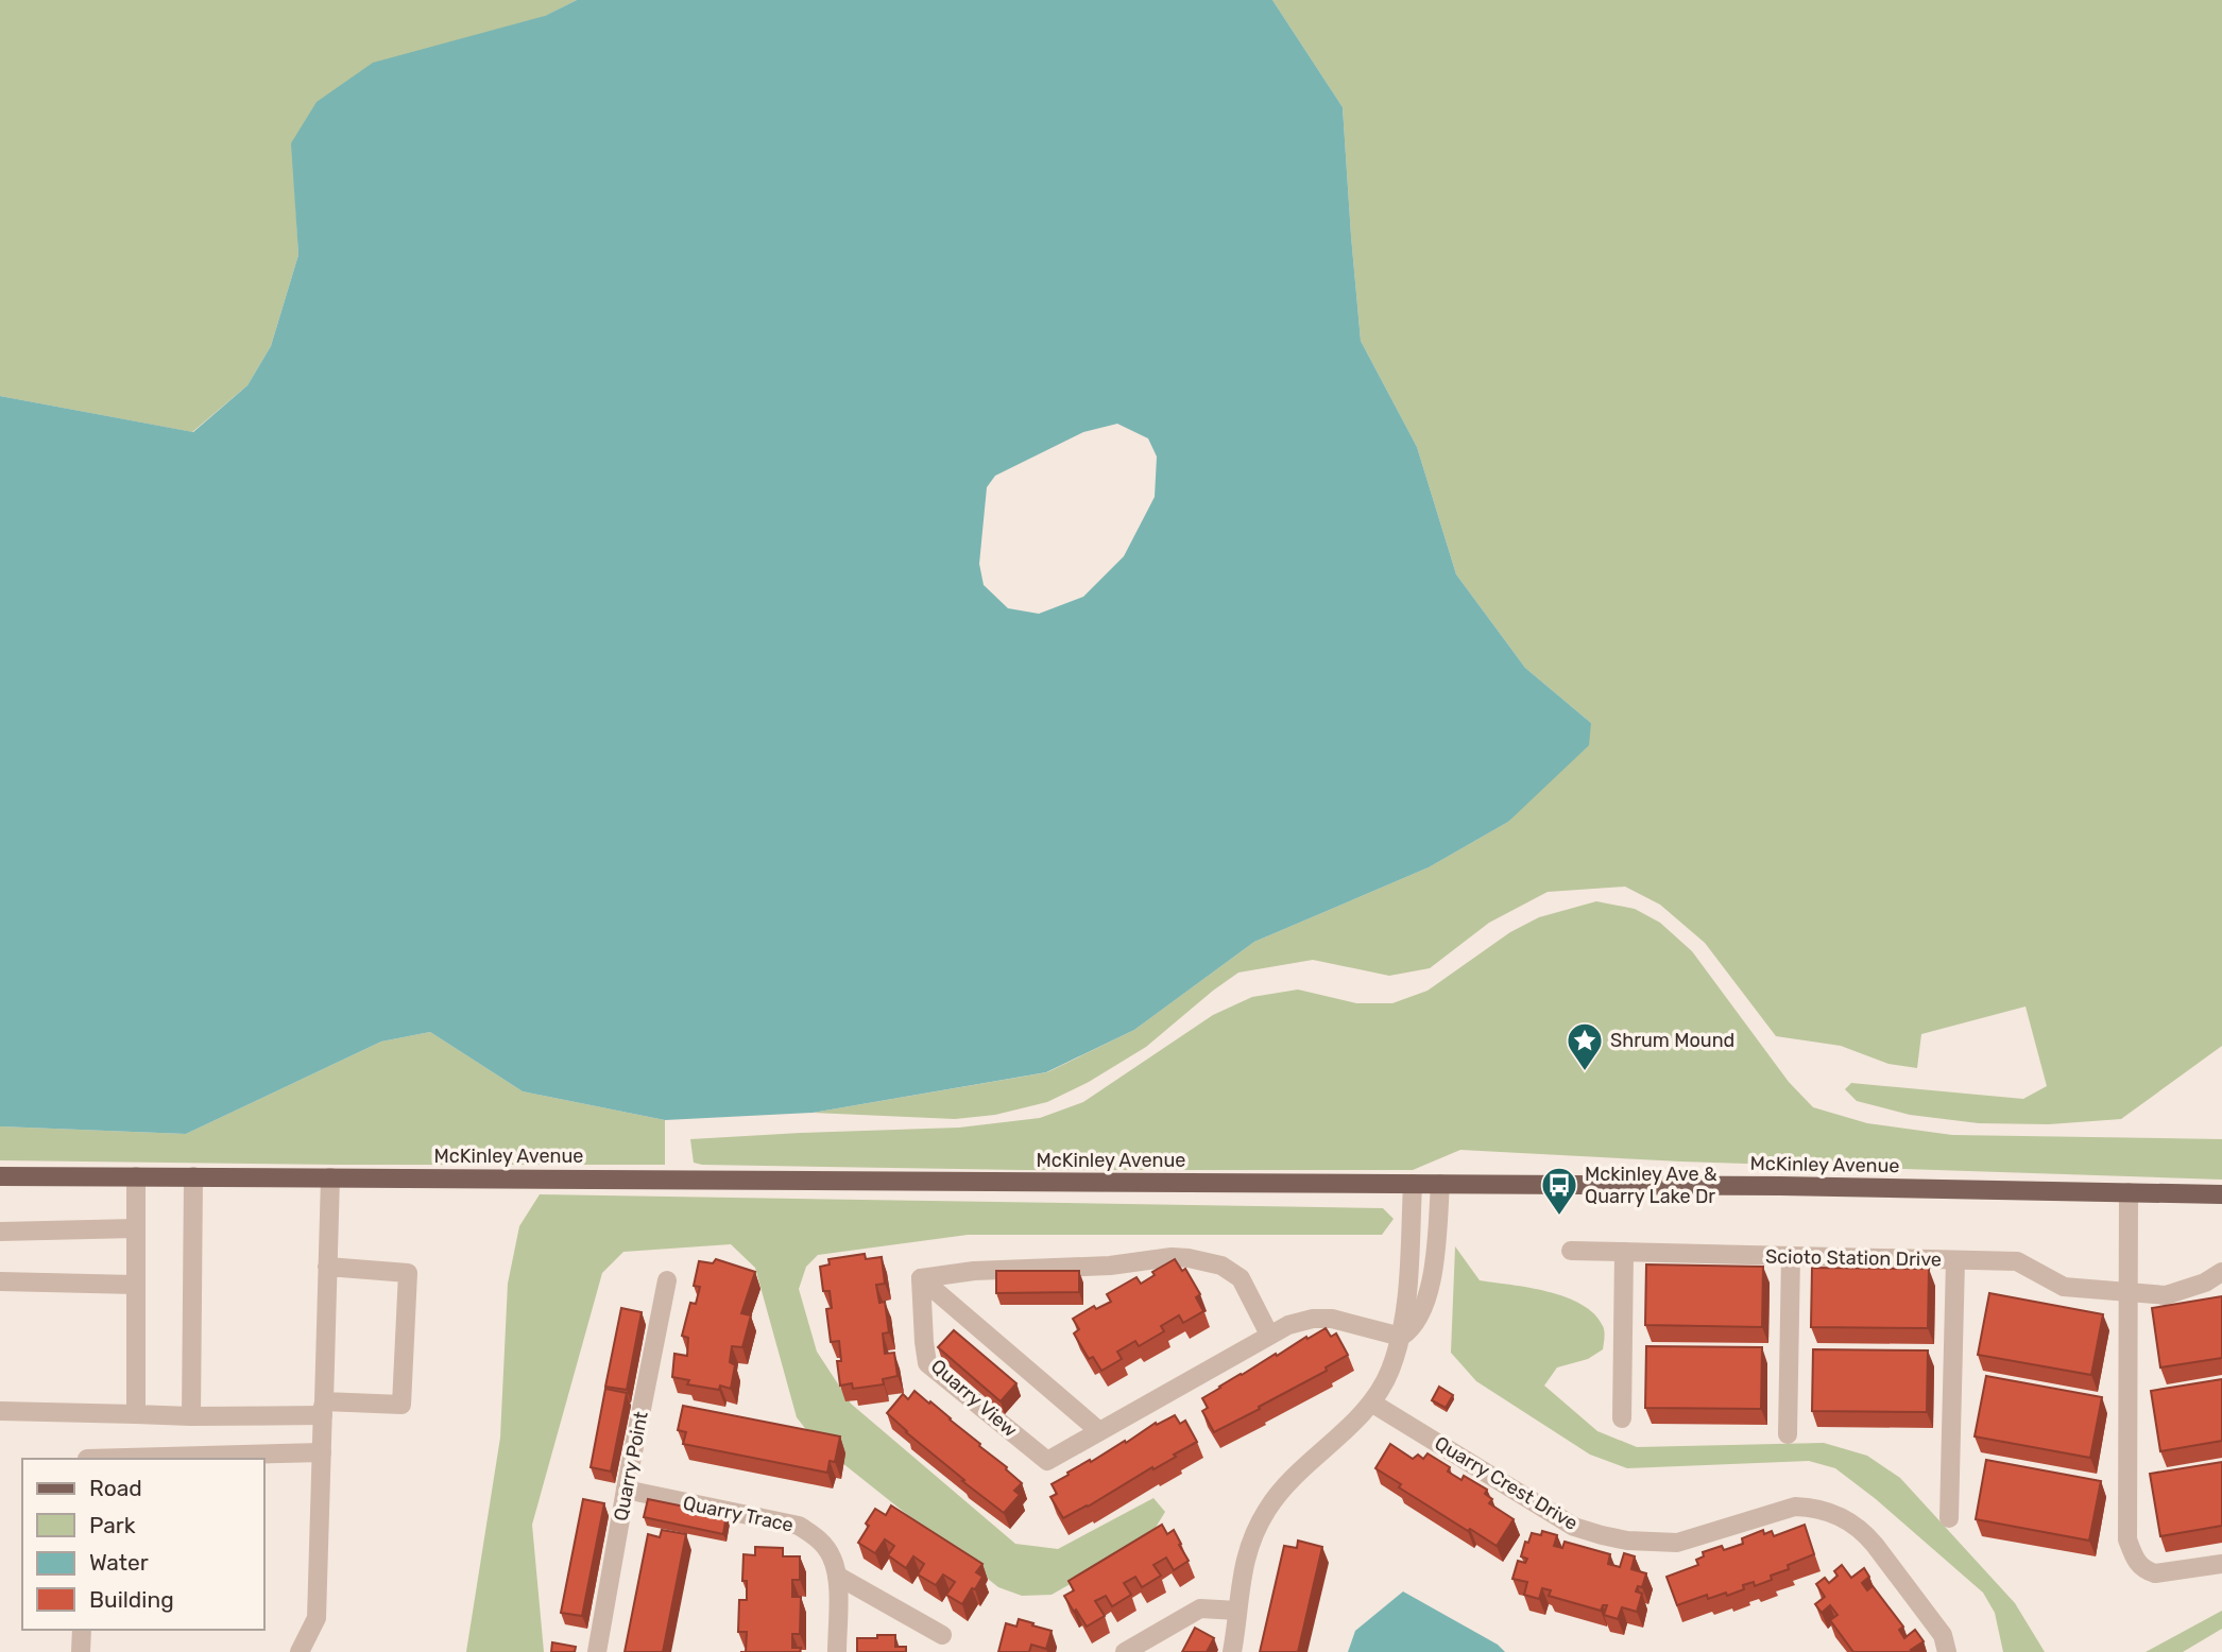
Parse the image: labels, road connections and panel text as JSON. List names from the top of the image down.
{
  "streets": {
    "main road": ["McKinley Avenue"],
    "street": [
      "Scioto Station Drive",
      "Quarry View",
      "Quarry Point",
      "Quarry Crest Drive",
      "Quarry Trace"
    ]
  },
  "crossings": [
    ["Quarry Point", "Quarry Trace"]
  ],
  "places": {
    "place": ["Shrum Mound"],
    "bus stop": ["Mckinley Ave & Quarry Lake Dr"]
  },
  "legend": [
    "Road",
    "Park",
    "Water",
    "Building"
  ]
}
